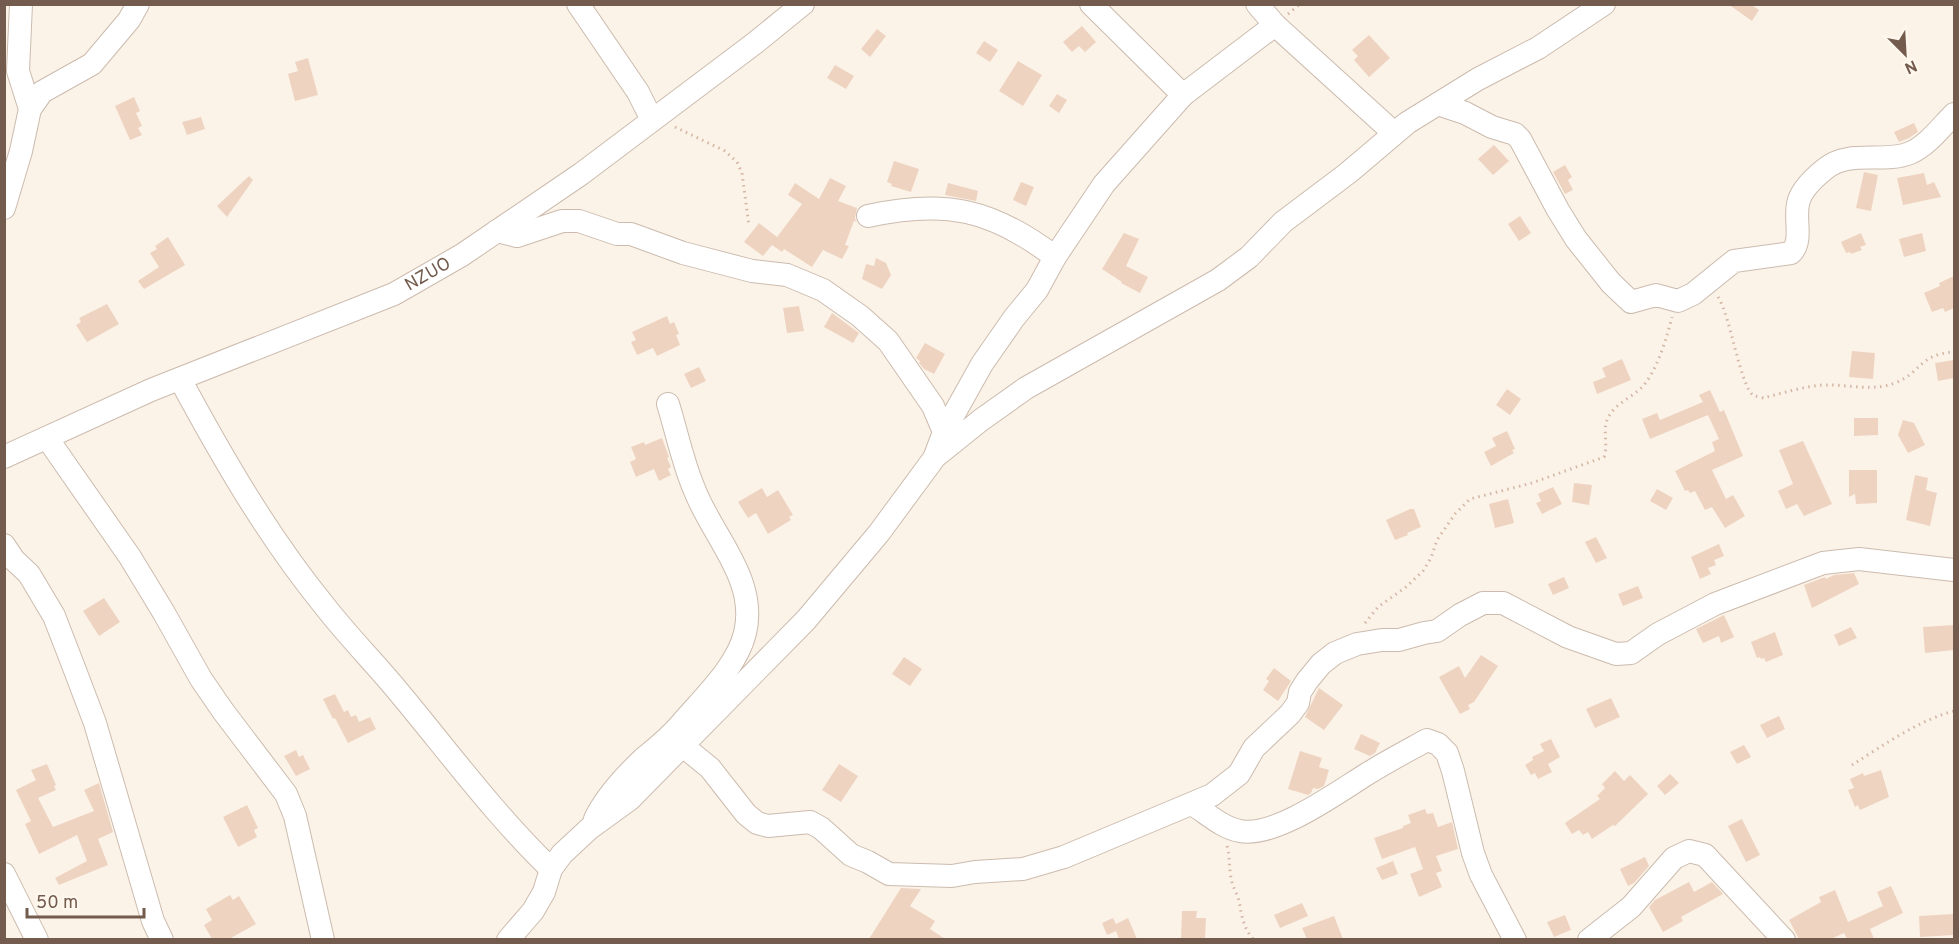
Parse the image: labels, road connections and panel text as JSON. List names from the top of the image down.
{
  "streets": {
    "street": ["NZUO"]
  },
  "scale_bar": "50 m",
  "north": "bottom right"
}
